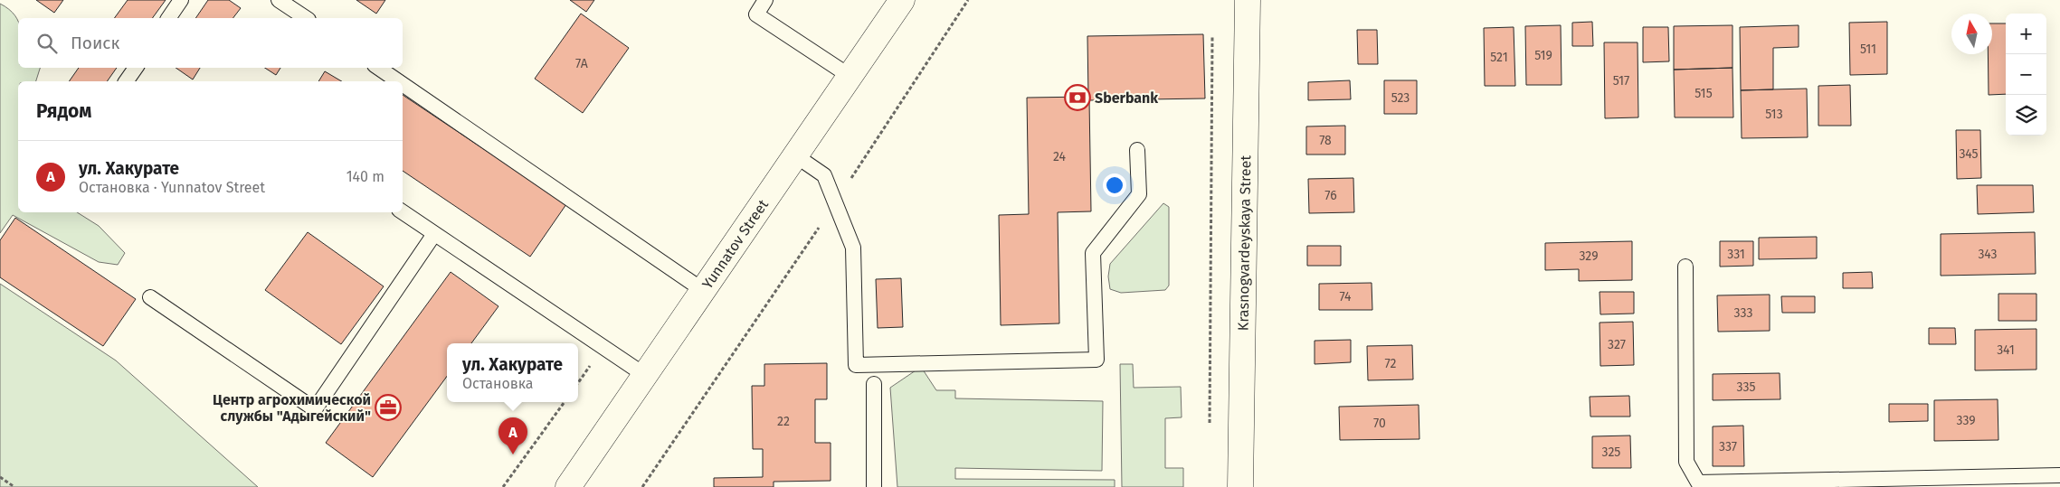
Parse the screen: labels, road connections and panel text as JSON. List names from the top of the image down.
{
  "streets": {
    "main road": ["Yunnatov Street", "Krasnogvardeyskaya Street"]
  },
  "places": {
    "bank": ["Sberbank"],
    "office": ["Центр агрохимической службы \"Адыгейский\""]
  },
  "house_numbers": [
    "511",
    "519",
    "521",
    "7А",
    "517",
    "515",
    "523",
    "513",
    "78",
    "345",
    "24",
    "76",
    "331",
    "343",
    "329",
    "74",
    "333",
    "327",
    "341",
    "72",
    "335",
    "339",
    "22",
    "70",
    "337",
    "325"
  ],
  "north": "top",
  "page": {
    "map_buttons": ["+", "−"],
    "search": "Поиск",
    "heading": "Рядом",
    "list": [
      {
        "mark": "A",
        "name": "ул. Хакурате",
        "note": "Остановка · Yunnatov Street",
        "value": "140 m"
      }
    ],
    "popup": ["ул. Хакурате", "Остановка"],
    "pins": "A"
  }
}
